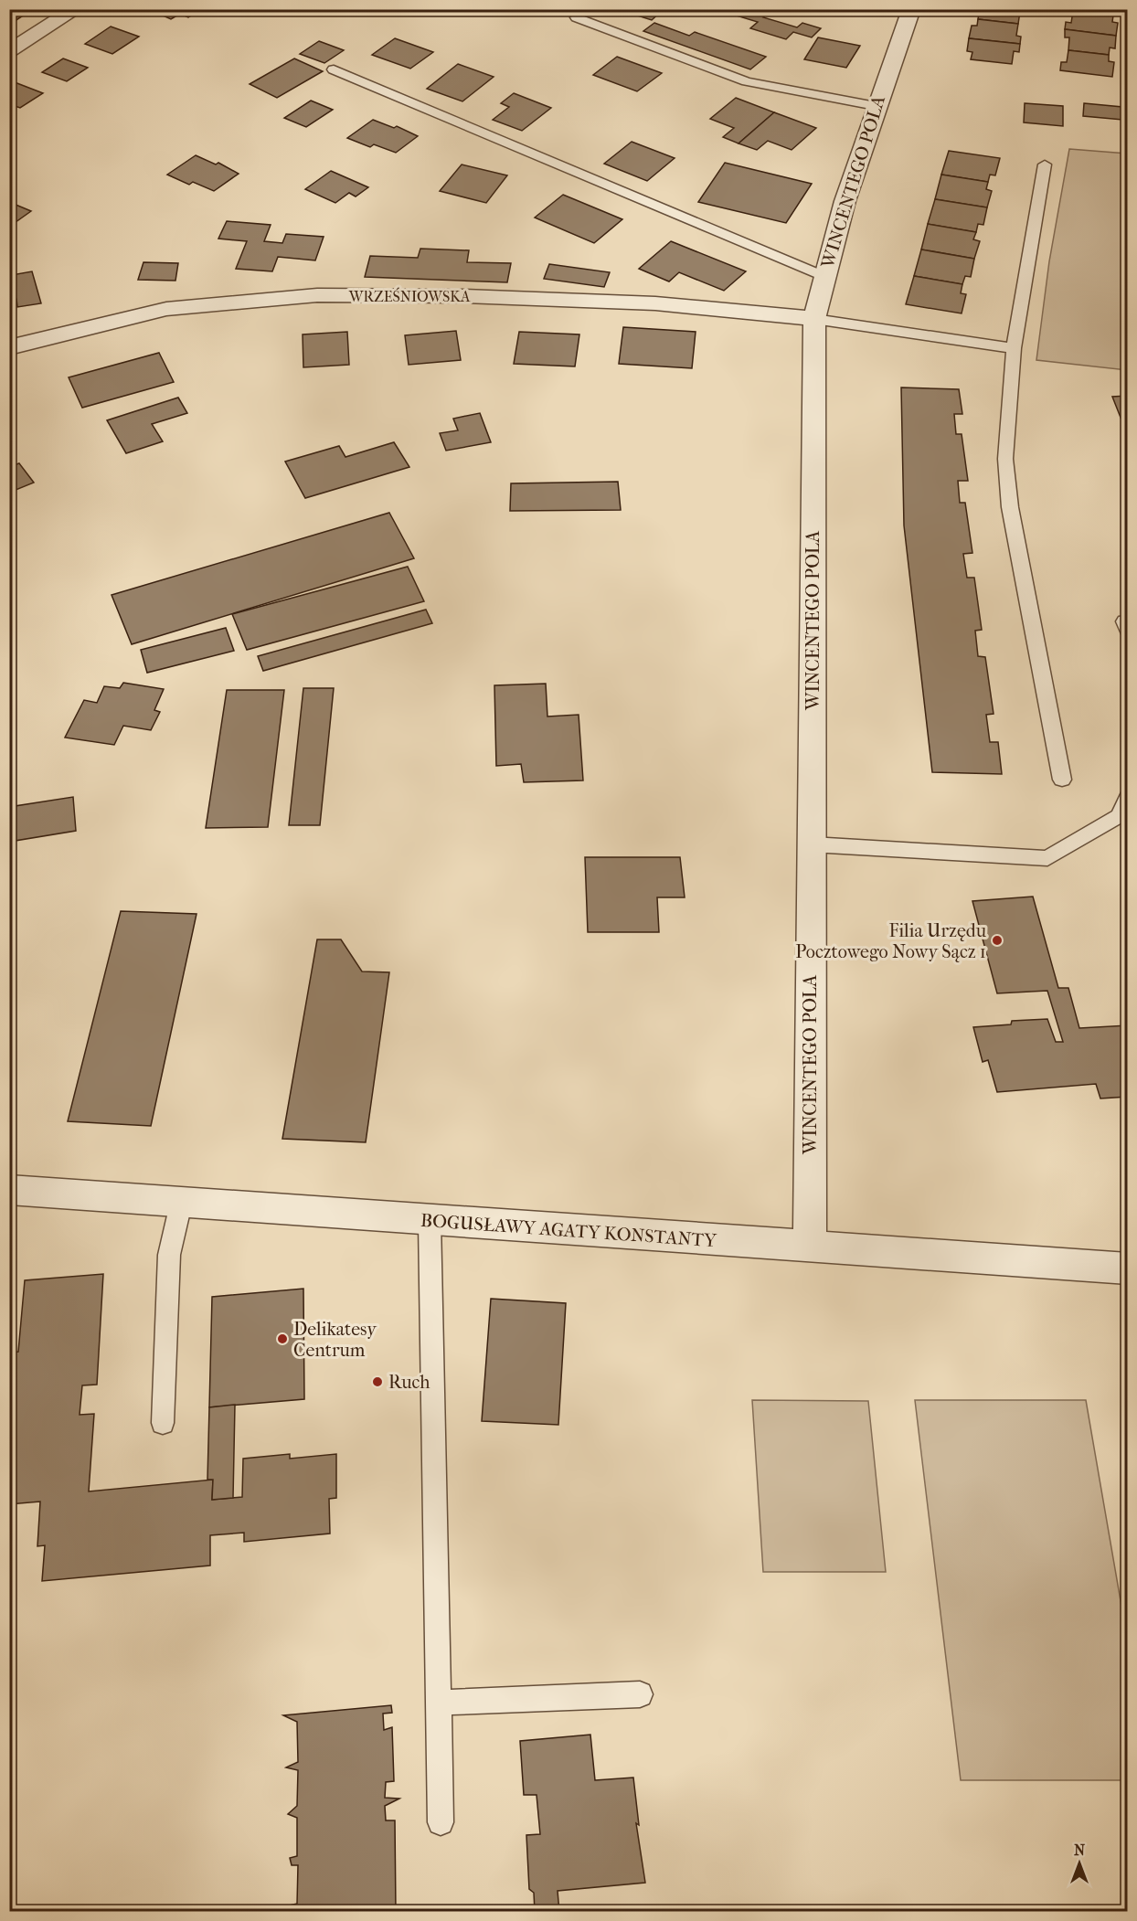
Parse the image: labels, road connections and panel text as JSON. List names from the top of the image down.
{
  "streets": {
    "street": ["WINCENTEGO POLA", "WRZEŚNIOWSKA", "BOGUSŁAWY AGATY KONSTANTY"]
  },
  "crossings": [
    ["WINCENTEGO POLA", "WRZEŚNIOWSKA"],
    ["WINCENTEGO POLA", "BOGUSŁAWY AGATY KONSTANTY"]
  ],
  "places": ["Filia Urzędu Pocztowego Nowy Sącz 1", "Delikatesy Centrum", "Ruch"],
  "north": "top"
}
